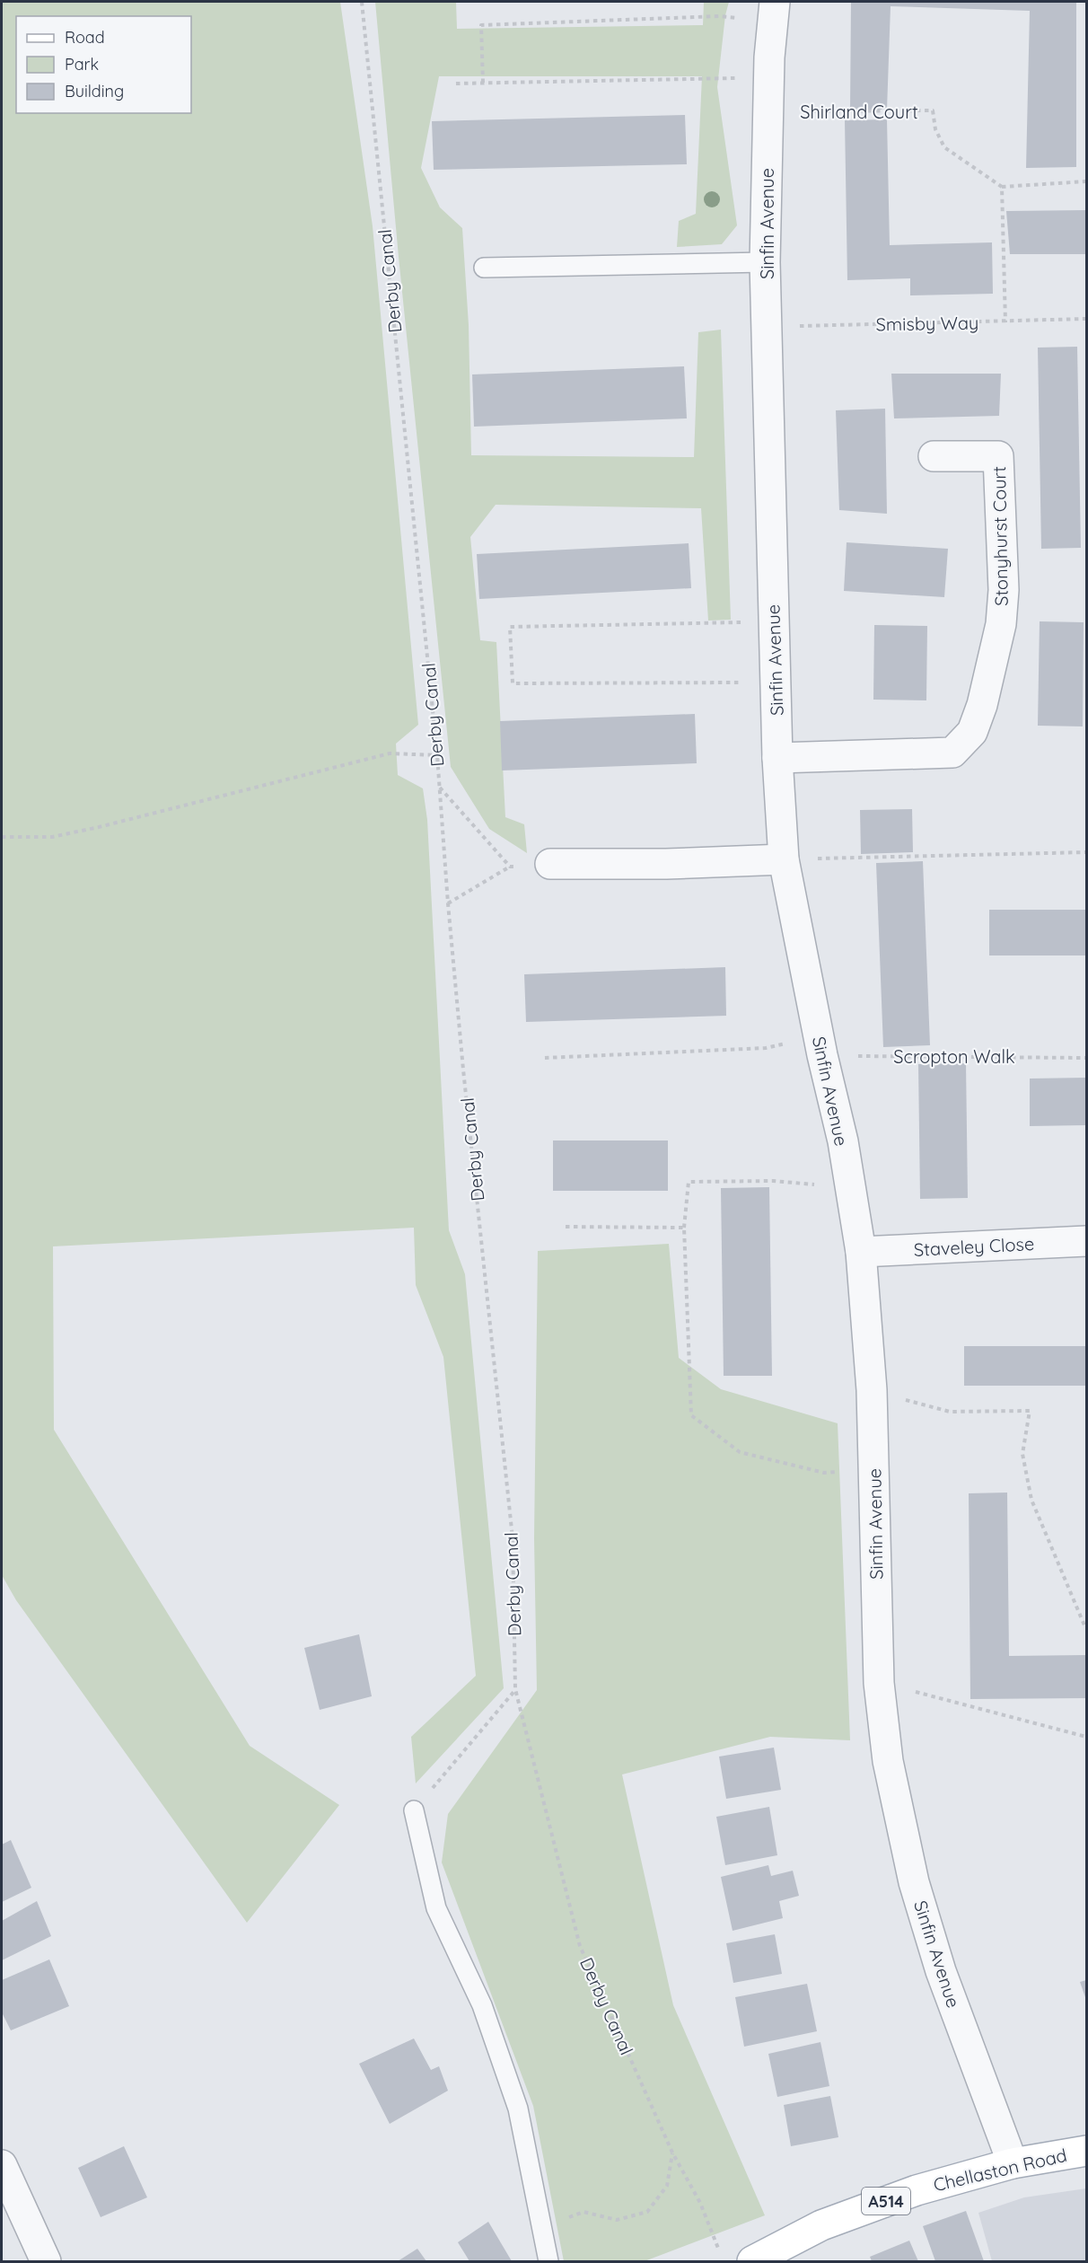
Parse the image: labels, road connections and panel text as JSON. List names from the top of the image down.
{
  "streets": {
    "main road": ["Chellaston Road", "A514"],
    "street": ["Sinfin Avenue", "Stonyhurst Court", "Staveley Close"],
    "path": [
      "Shirland Court",
      "Derby Canal",
      "Smisby Way",
      "Scropton Walk"
    ]
  },
  "crossings": [
    ["Shirland Court", "Sinfin Avenue"],
    ["Sinfin Avenue", "Smisby Way"],
    ["Sinfin Avenue", "Stonyhurst Court"],
    ["Sinfin Avenue", "Scropton Walk"],
    ["Sinfin Avenue", "Staveley Close"],
    ["Sinfin Avenue", "Chellaston Road"]
  ],
  "legend": ["Road", "Park", "Building"]
}
